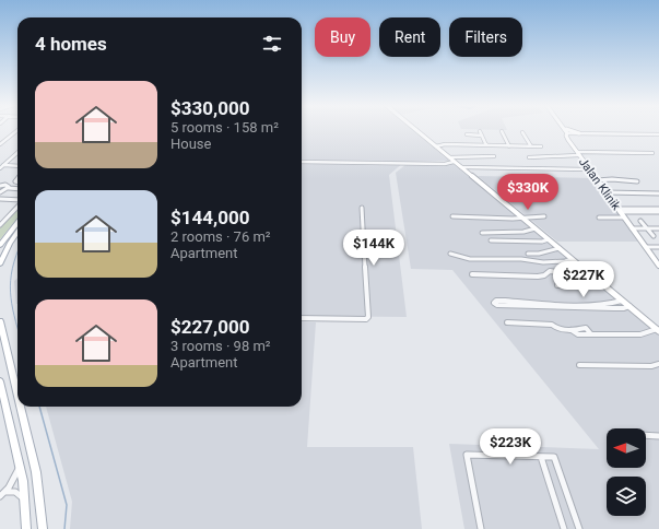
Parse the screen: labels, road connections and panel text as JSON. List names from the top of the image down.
{
  "streets": {
    "main road": ["Jalan Klinik"]
  },
  "north": "left",
  "page": {
    "chip": ["Buy", "Rent", "Filters"],
    "heading": "4 homes",
    "list": [
      {
        "name": "$330,000",
        "note": "5 rooms · 158 m² · House"
      },
      {
        "name": "$144,000",
        "note": "2 rooms · 76 m² · Apartment"
      },
      {
        "name": "$227,000",
        "note": "3 rooms · 98 m² · Apartment"
      }
    ],
    "price": [
      "$330K",
      "$144K",
      "$227K",
      "$223K"
    ]
  }
}
